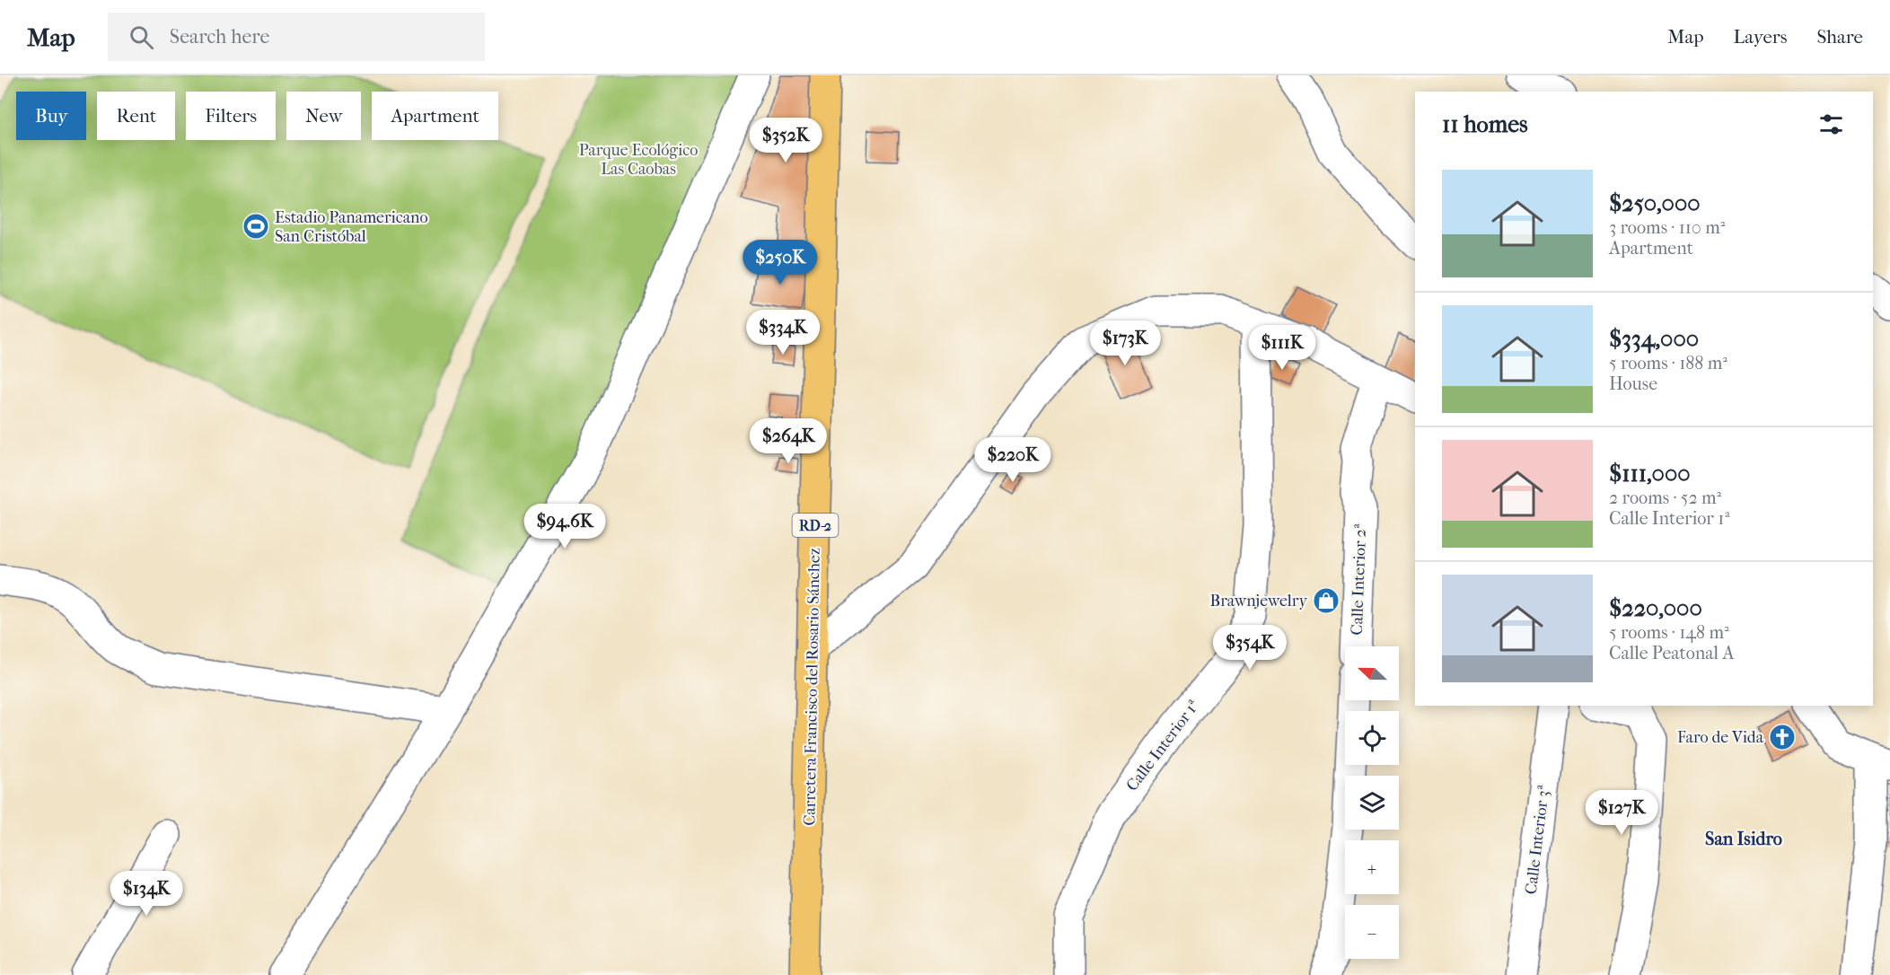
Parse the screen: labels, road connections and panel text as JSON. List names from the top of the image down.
{
  "streets": {
    "main road": ["RD-2", "Carretera Francisco del Rosario Sánchez"],
    "street": ["Calle Interior 2ª", "Calle Interior 1ª", "Calle Interior 3ª"]
  },
  "districts": ["San Isidro"],
  "parks": ["Parque Ecológico Las Caobas"],
  "places": {
    "sports": ["Estadio Panamericano San Cristóbal"],
    "shop": ["Brawnjewelry"],
    "church": ["Faro de Vida"]
  },
  "north": "left",
  "page": {
    "header": "Map",
    "search": "Search here",
    "nav": ["Map", "Layers", "Share"],
    "chip": [
      "Buy",
      "Rent",
      "Filters",
      "New",
      "Apartment"
    ],
    "heading": "11 homes",
    "price": [
      "$352K",
      "$250K",
      "$334K",
      "$173K",
      "$111K",
      "$264K",
      "$220K",
      "$94.6K",
      "$354K",
      "$127K",
      "$134K"
    ],
    "list": [
      {
        "name": "$250,000",
        "note": "3 rooms · 110 m² · Apartment"
      },
      {
        "name": "$334,000",
        "note": "5 rooms · 188 m² · House"
      },
      {
        "name": "$111,000",
        "note": "2 rooms · 52 m² · Calle Interior 1ª"
      },
      {
        "name": "$220,000",
        "note": "5 rooms · 148 m² · Calle Peatonal A"
      }
    ],
    "map_buttons": ["+", "−"]
  }
}
